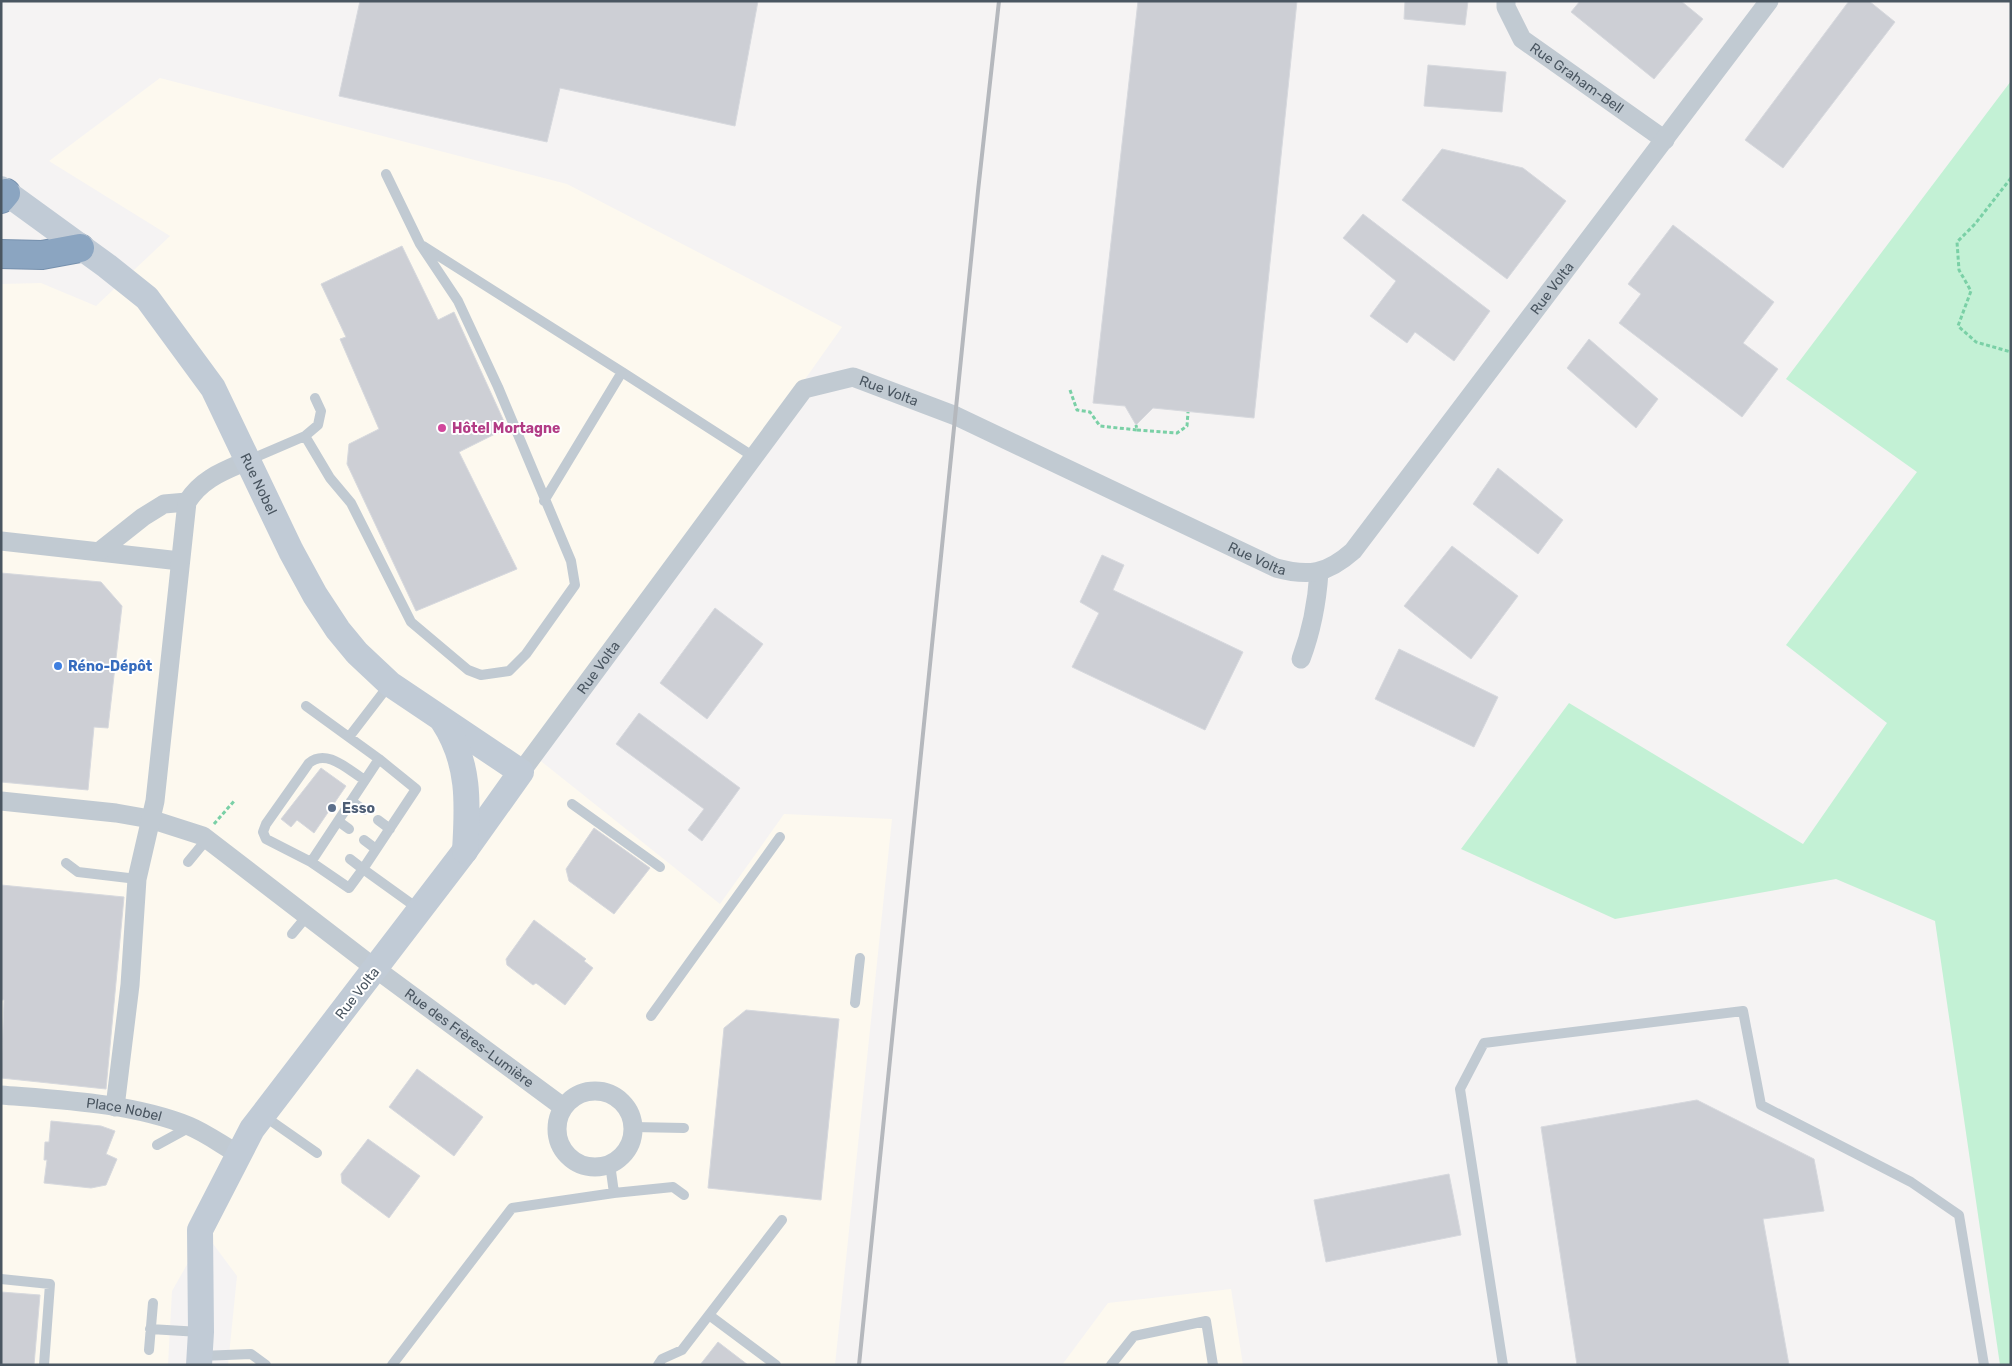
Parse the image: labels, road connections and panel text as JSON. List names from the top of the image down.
{
  "streets": {
    "street": [
      "Rue Graham-Bell",
      "Rue Volta",
      "Rue Nobel",
      "Rue des Frères-Lumière",
      "Place Nobel"
    ]
  },
  "crossings": [
    ["Rue Graham-Bell", "Rue Volta"],
    ["Rue Volta", "Rue Nobel"],
    ["Rue Volta", "Rue des Frères-Lumière"],
    ["Rue Volta", "Place Nobel"]
  ],
  "places": ["Hôtel Mortagne", "Réno-Dépôt", "Esso"]
}
